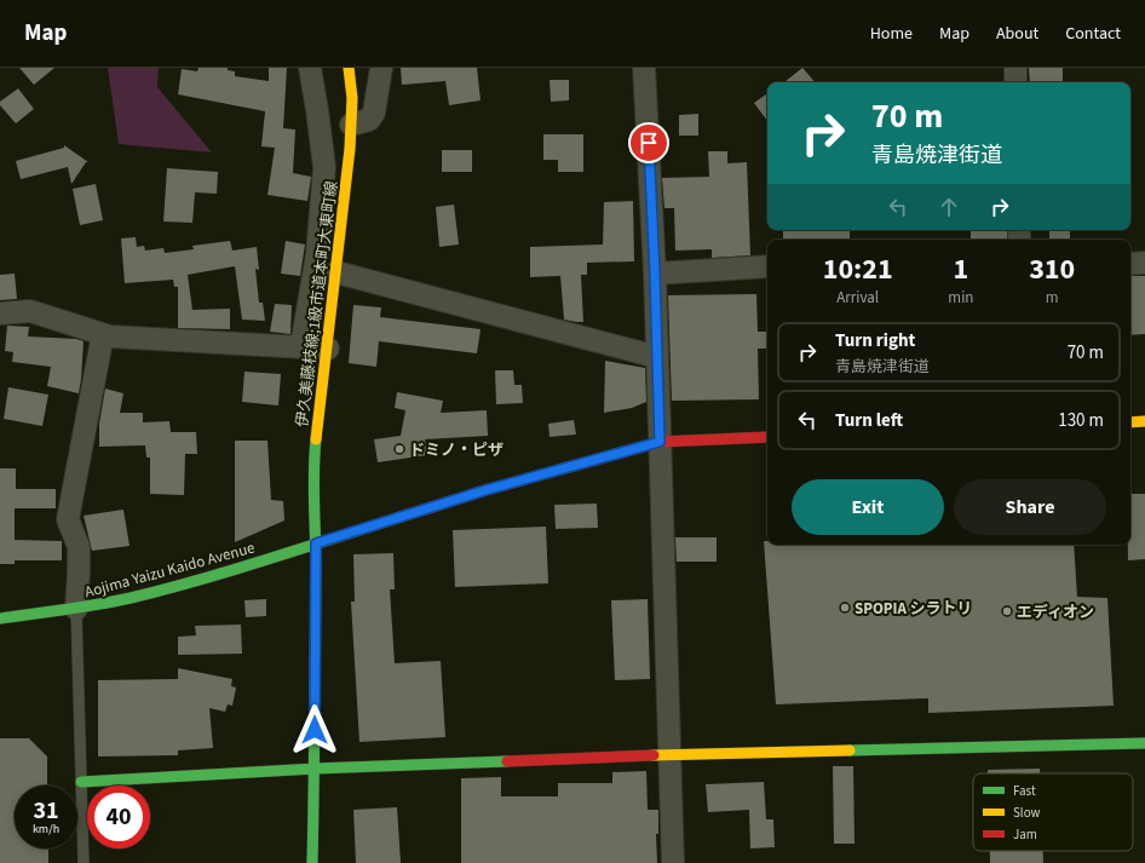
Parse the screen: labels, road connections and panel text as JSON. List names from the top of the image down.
{
  "streets": {
    "street": ["伊久美藤枝線;1級市道本町大東町線", "Aojima Yaizu Kaido Avenue"]
  },
  "crossings": [
    ["伊久美藤枝線;1級市道本町大東町線", "Aojima Yaizu Kaido Avenue"]
  ],
  "places": ["ドミノ・ピザ", "SPOPIA シラトリ", "エディオン"],
  "legend": ["Fast", "Slow", "Jam"],
  "page": {
    "header": "Map",
    "nav": [
      "Home",
      "Map",
      "About",
      "Contact"
    ],
    "turn": ["70 m", "青島焼津街道"],
    "eta": [
      "10:21",
      "Arrival",
      "1",
      "min",
      "310",
      "m"
    ],
    "list": [
      {
        "name": "Turn right",
        "note": "青島焼津街道",
        "value": "70 m"
      },
      {
        "name": "Turn left",
        "value": "130 m"
      }
    ],
    "buttons": ["Exit", "Share"],
    "speed": "31 km/h",
    "limit": "40"
  }
}
